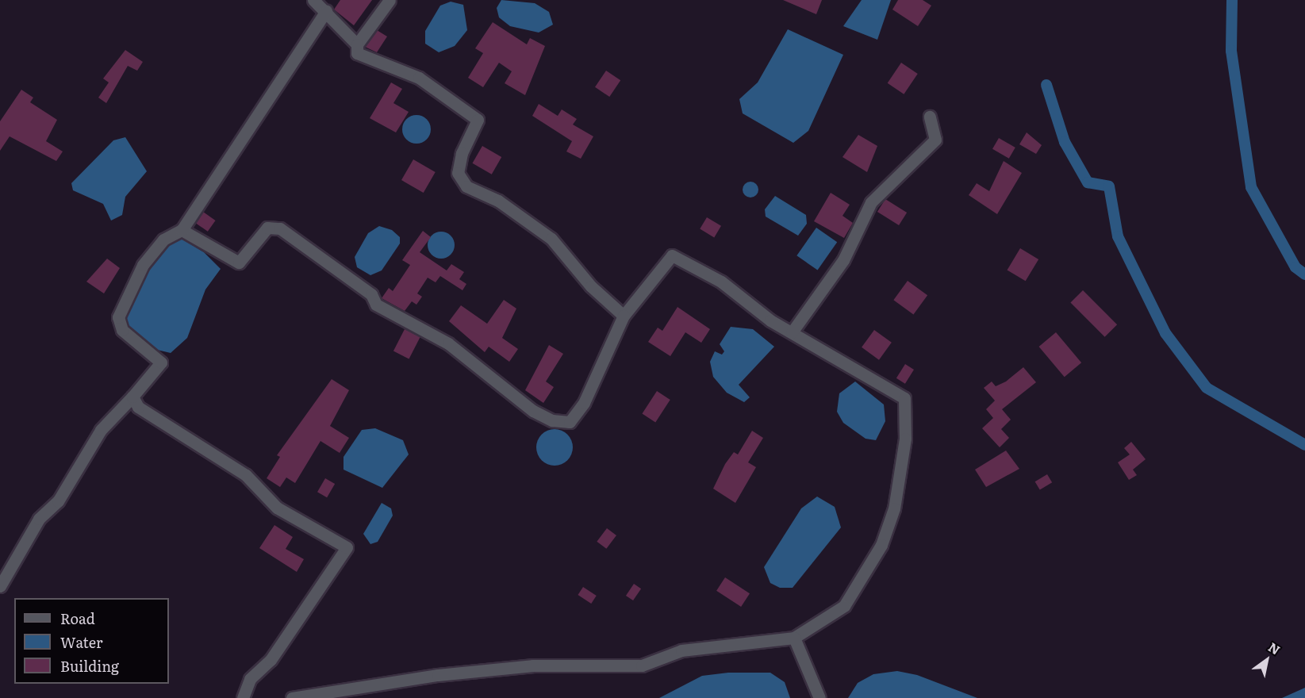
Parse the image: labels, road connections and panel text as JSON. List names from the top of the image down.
{
  "legend": ["Road", "Water", "Building"],
  "north": "top right"
}
